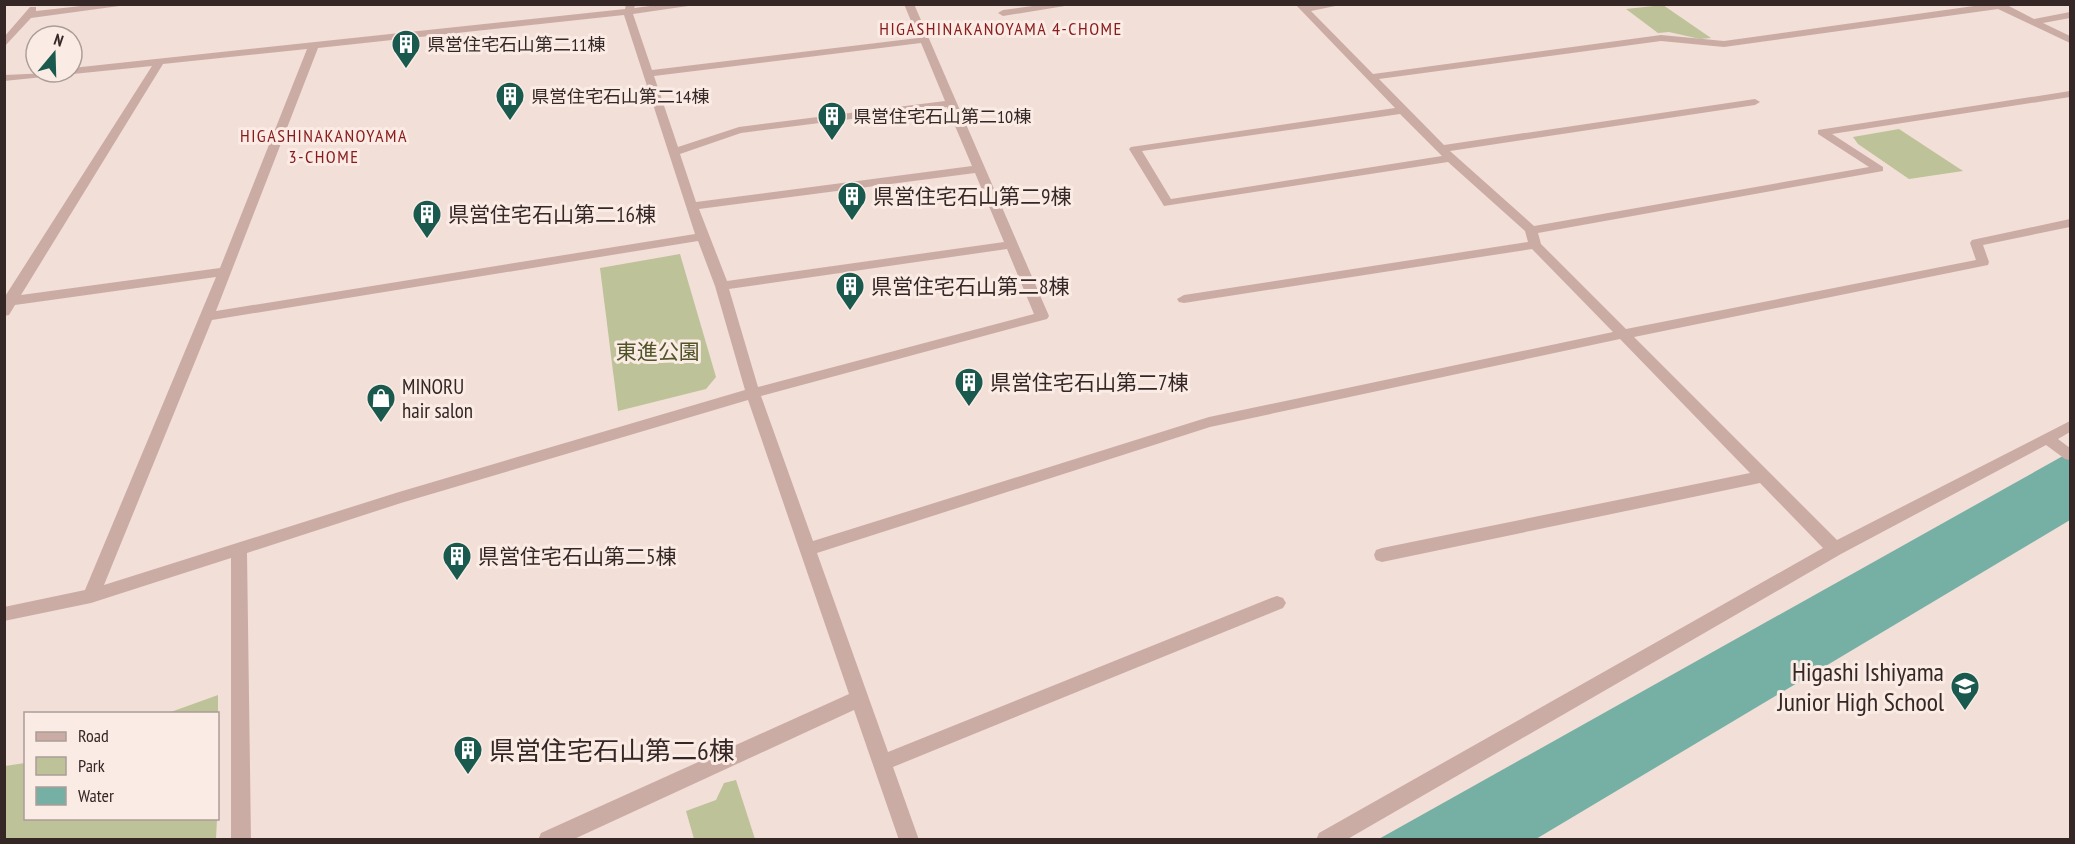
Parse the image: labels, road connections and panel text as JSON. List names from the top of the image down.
{
  "districts": ["HIGASHINAKANOYAMA 4-CHOME", "HIGASHINAKANOYAMA 3-CHOME"],
  "parks": ["東進公園"],
  "places": {
    "building": [
      "県営住宅石山第二11棟",
      "県営住宅石山第二14棟",
      "県営住宅石山第二10棟",
      "県営住宅石山第二9棟",
      "県営住宅石山第二16棟",
      "県営住宅石山第二8棟",
      "県営住宅石山第二7棟",
      "県営住宅石山第二5棟",
      "県営住宅石山第二6棟"
    ],
    "shop": ["MINORU hair salon"],
    "school or university": ["Higashi Ishiyama Junior High School"]
  },
  "legend": ["Road", "Park", "Water"],
  "north": "top"
}
